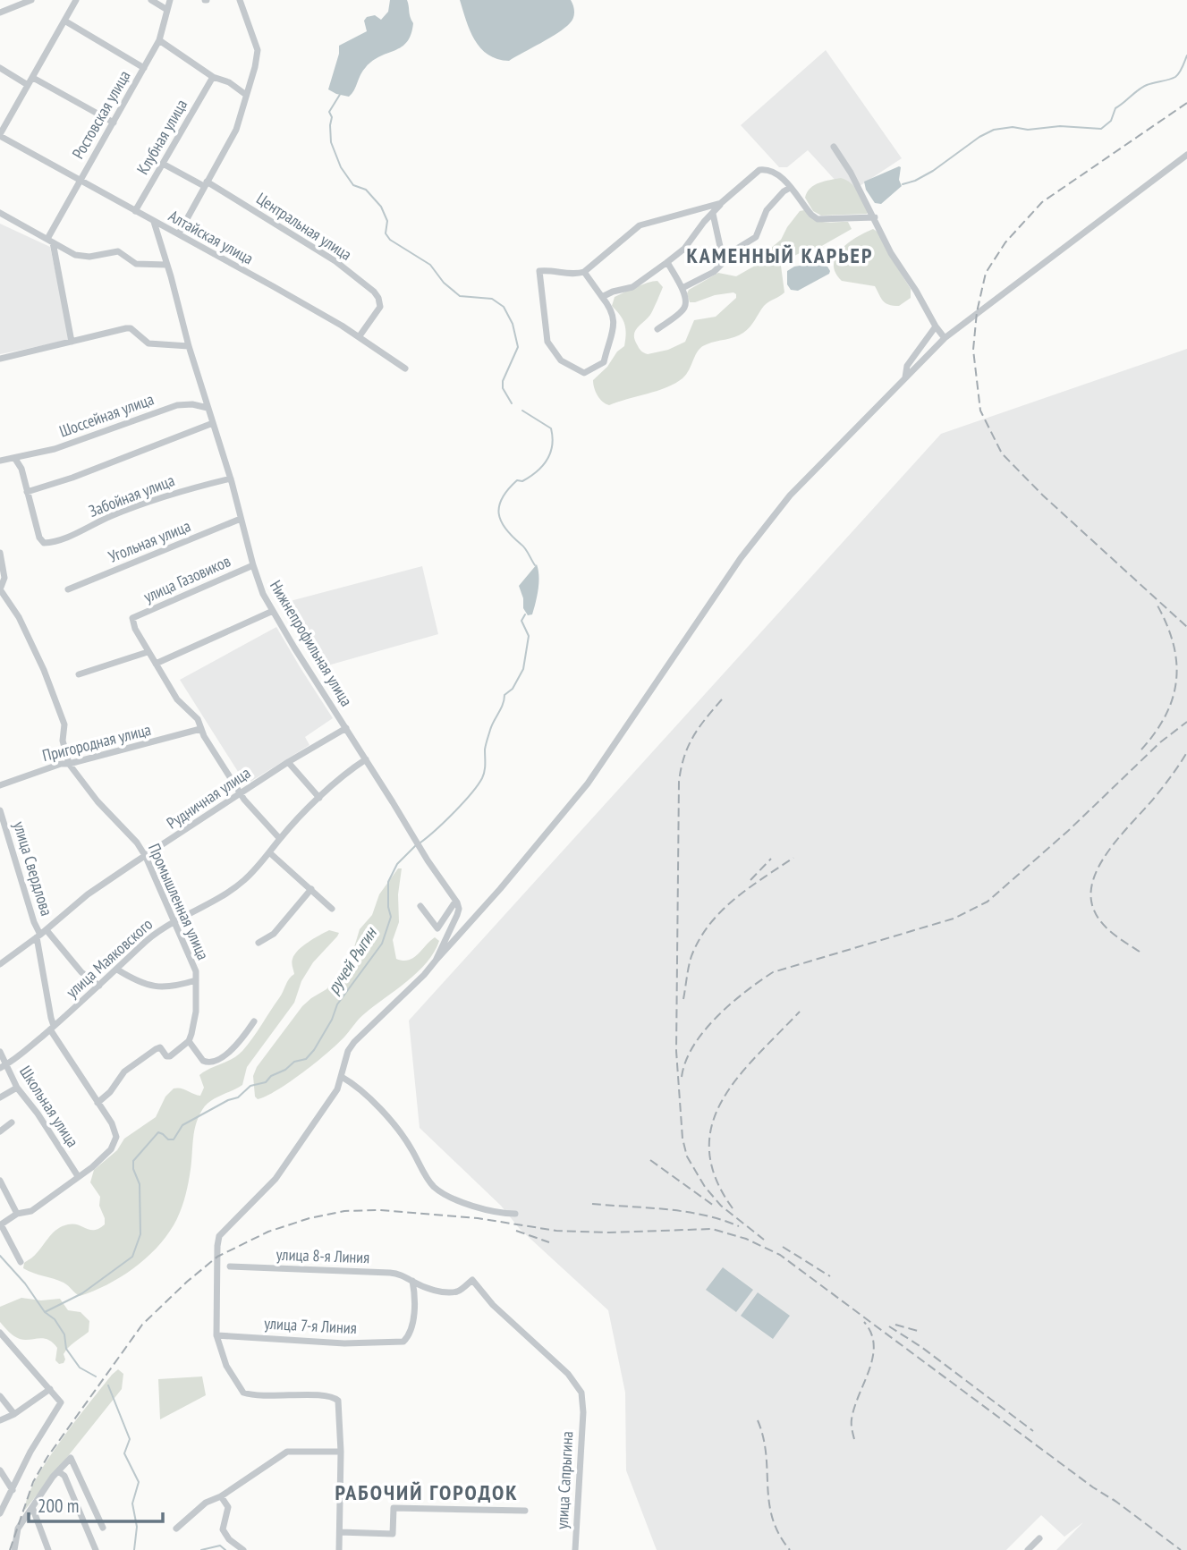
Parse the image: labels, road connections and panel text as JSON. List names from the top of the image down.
{
  "streets": {
    "street": [
      "Ростовская улица",
      "Клубная улица",
      "Центральная улица",
      "Алтайская улица",
      "Шоссейная улица",
      "Забойная улица",
      "Угольная улица",
      "улица Газовиков",
      "Нижнепрофильная улица",
      "Пригородная улица",
      "Рудничная улица",
      "улица Свердлова",
      "Промышленная улица",
      "улица Маяковского",
      "Школьная улица",
      "улица 8-я Линия",
      "улица 7-я Линия",
      "улица Сапрыгина"
    ]
  },
  "crossings": [
    ["Ростовская улица", "Алтайская улица"],
    ["Клубная улица", "Центральная улица"],
    ["Клубная улица", "Алтайская улица"],
    ["Центральная улица", "Алтайская улица"],
    ["Алтайская улица", "Нижнепрофильная улица"],
    ["Шоссейная улица", "Нижнепрофильная улица"],
    ["Забойная улица", "Нижнепрофильная улица"],
    ["Угольная улица", "Нижнепрофильная улица"],
    ["улица Газовиков", "Нижнепрофильная улица"],
    ["Нижнепрофильная улица", "Рудничная улица"],
    ["Нижнепрофильная улица", "улица Маяковского"],
    ["Пригородная улица", "Промышленная улица"],
    ["Рудничная улица", "улица Свердлова"],
    ["Рудничная улица", "Промышленная улица"],
    ["улица Свердлова", "улица Маяковского"],
    ["улица Свердлова", "Школьная улица"],
    ["Промышленная улица", "улица Маяковского"],
    ["улица Маяковского", "Школьная улица"],
    ["улица 8-я Линия", "улица 7-я Линия"],
    ["улица 8-я Линия", "улица Сапрыгина"]
  ],
  "districts": ["КАМЕННЫЙ КАРЬЕР", "РАБОЧИЙ ГОРОДОК"],
  "water": ["ручей Рыгин"],
  "scale_bar": "200 m"
}
